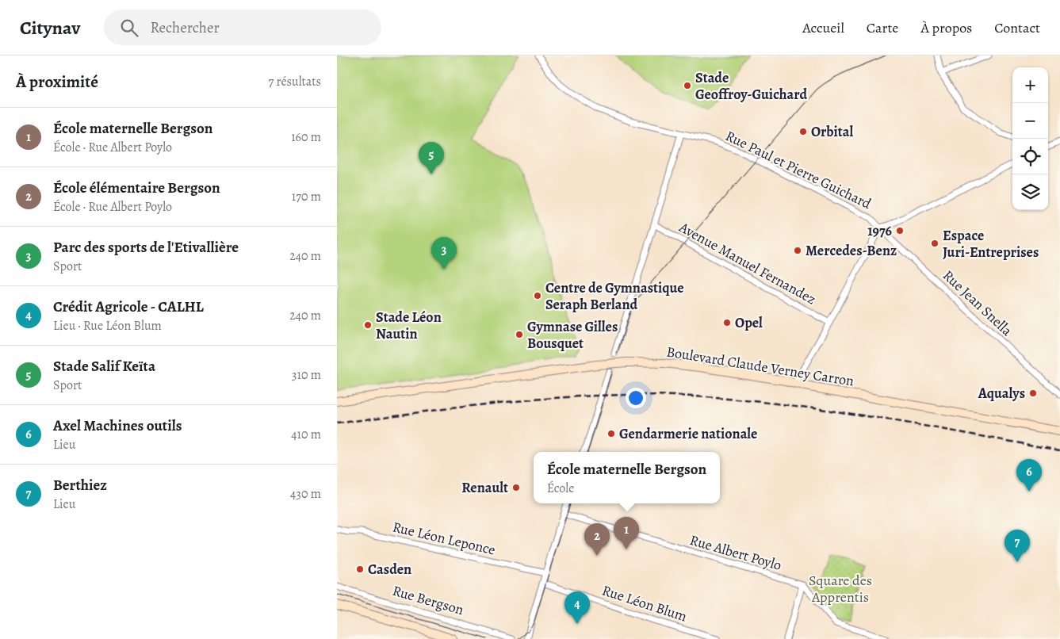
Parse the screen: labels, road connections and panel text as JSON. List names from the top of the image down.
{
  "streets": {
    "main road": ["Boulevard Claude Verney Carron", "Rue Bergson"],
    "street": [
      "Rue Paul et Pierre Guichard",
      "Avenue Manuel Fernandez",
      "Rue Jean Snella",
      "Rue Léon Leponce",
      "Rue Albert Poylo",
      "Rue Léon Blum"
    ]
  },
  "crossings": [
    ["Rue Paul et Pierre Guichard", "Rue Jean Snella"]
  ],
  "parks": ["Square des Apprentis"],
  "places": [
    "Stade Geoffroy-Guichard",
    "Orbital",
    "1976",
    "Espace Juri-Entreprises",
    "Mercedes-Benz",
    "Centre de Gymnastique Seraph Berland",
    "Opel",
    "Stade Léon Nautin",
    "Gymnase Gilles Bousquet",
    "Aqualys",
    "Gendarmerie nationale",
    "Renault",
    "Casden"
  ],
  "page": {
    "header": "Citynav",
    "search": "Rechercher",
    "nav": [
      "Accueil",
      "Carte",
      "À propos",
      "Contact"
    ],
    "heading": ["À proximité", "7 résultats"],
    "map_buttons": ["+", "−"],
    "list": [
      {
        "mark": "1",
        "name": "École maternelle Bergson",
        "note": "École · Rue Albert Poylo",
        "value": "160 m"
      },
      {
        "mark": "2",
        "name": "École élémentaire Bergson",
        "note": "École · Rue Albert Poylo",
        "value": "170 m"
      },
      {
        "mark": "3",
        "name": "Parc des sports de l'Etivallière",
        "note": "Sport",
        "value": "240 m"
      },
      {
        "mark": "4",
        "name": "Crédit Agricole - CALHL",
        "note": "Lieu · Rue Léon Blum",
        "value": "240 m"
      },
      {
        "mark": "5",
        "name": "Stade Salif Keïta",
        "note": "Sport",
        "value": "310 m"
      },
      {
        "mark": "6",
        "name": "Axel Machines outils",
        "note": "Lieu",
        "value": "410 m"
      },
      {
        "mark": "7",
        "name": "Berthiez",
        "note": "Lieu",
        "value": "430 m"
      }
    ],
    "pins": [
      "5",
      "3",
      "6",
      "1",
      "2",
      "7",
      "4"
    ],
    "popup": ["École maternelle Bergson", "École"]
  }
}
